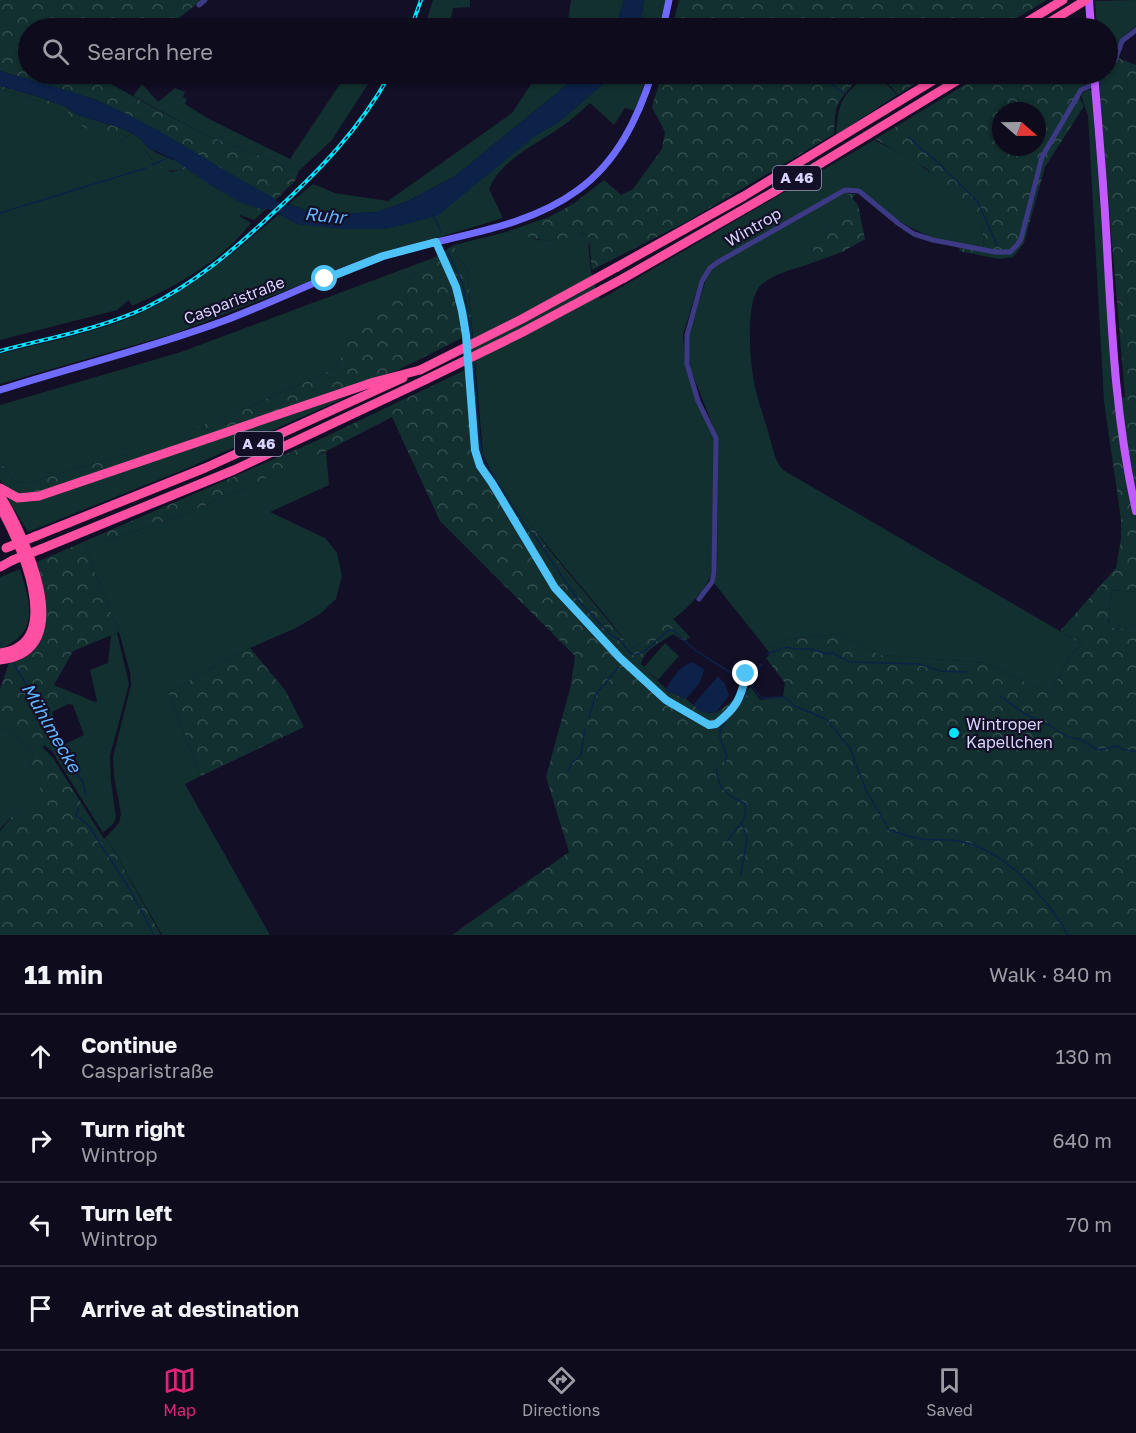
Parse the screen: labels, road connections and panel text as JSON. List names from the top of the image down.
{
  "streets": {
    "highway": ["A 46"],
    "main road": ["Casparistraße"],
    "street": ["Wintrop"]
  },
  "water": ["Ruhr", "Mühlmecke"],
  "places": ["Wintroper Kapellchen"],
  "north": "right",
  "page": {
    "search": "Search here",
    "heading": ["11 min", "Walk · 840 m"],
    "list": [
      ["Continue", "Casparistraße", "130 m"],
      ["Turn right", "Wintrop", "640 m"],
      ["Turn left", "Wintrop", "70 m"],
      "Arrive at destination"
    ],
    "nav": ["Map", "Directions", "Saved"]
  }
}
